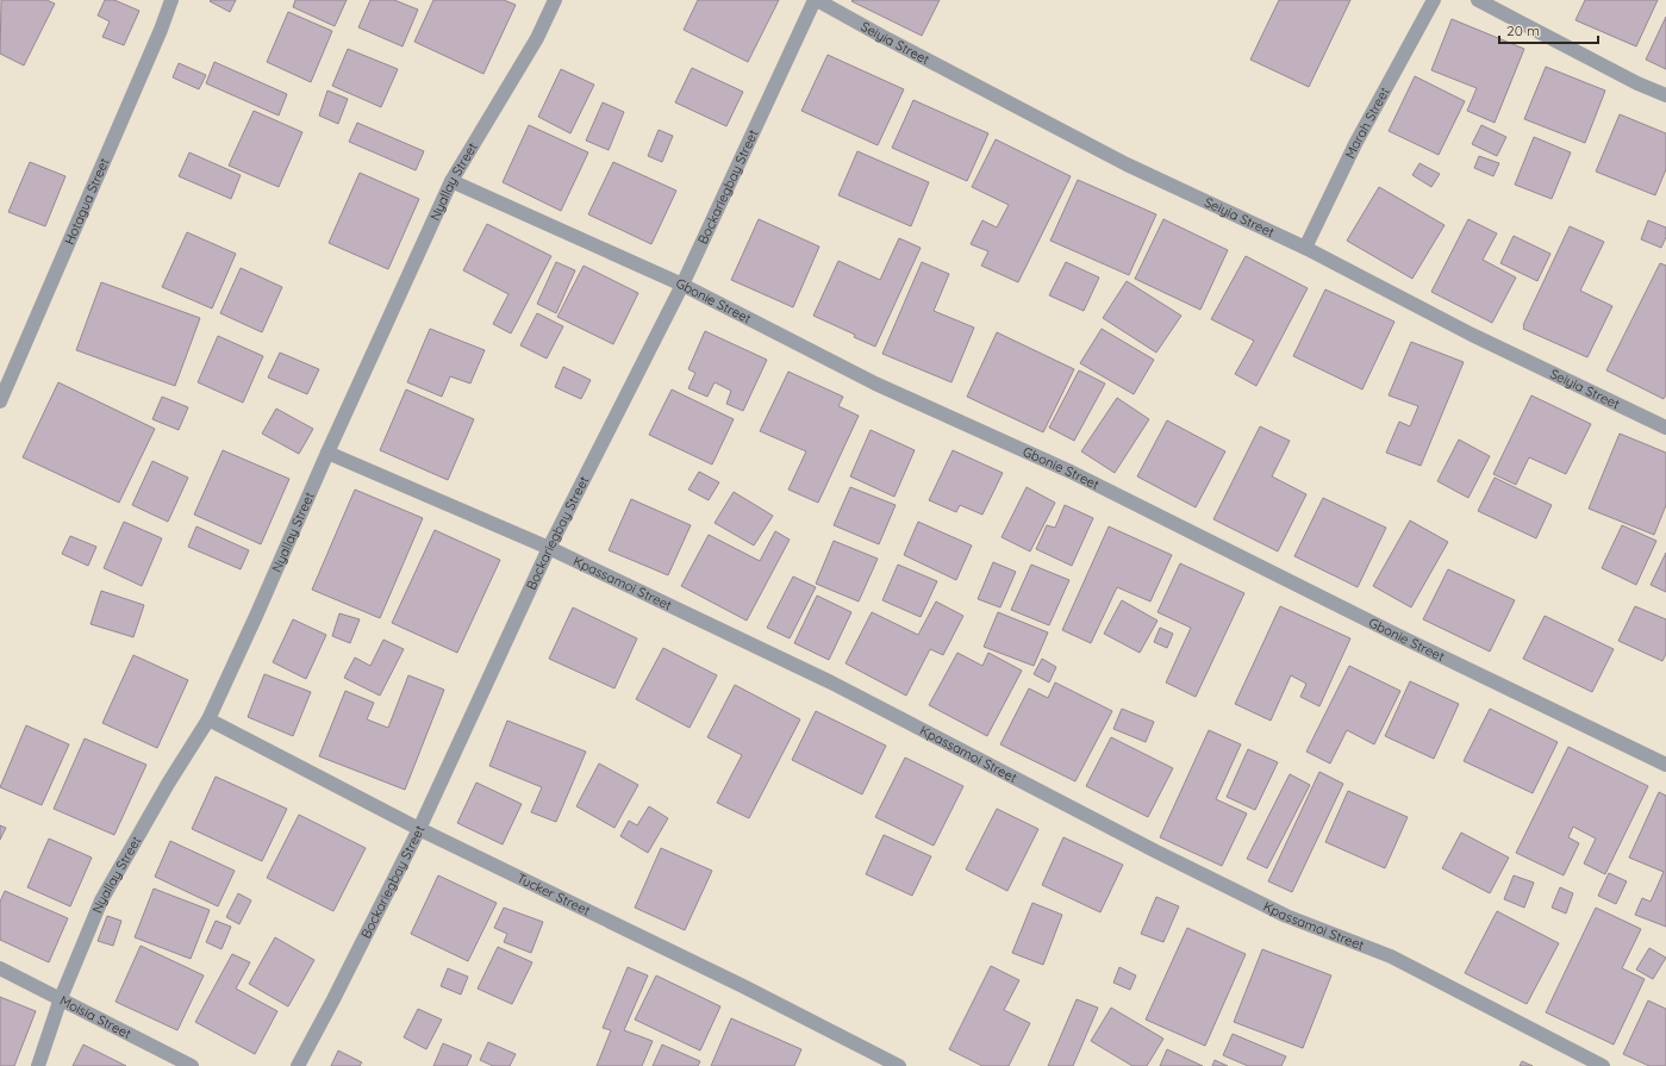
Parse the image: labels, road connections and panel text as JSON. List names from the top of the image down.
{
  "streets": {
    "street": [
      "Seiyia Street",
      "Marah Street",
      "Nyallay Street",
      "Bockariegbay Street",
      "Hotagua Street",
      "Gbonie Street",
      "Kpassamoi Street",
      "Tucker Street",
      "Moisia Street"
    ]
  },
  "crossings": [
    ["Seiyia Street", "Marah Street"],
    ["Seiyia Street", "Bockariegbay Street"],
    ["Nyallay Street", "Gbonie Street"],
    ["Nyallay Street", "Kpassamoi Street"],
    ["Nyallay Street", "Tucker Street"],
    ["Nyallay Street", "Moisia Street"],
    ["Bockariegbay Street", "Gbonie Street"],
    ["Bockariegbay Street", "Kpassamoi Street"],
    ["Bockariegbay Street", "Tucker Street"]
  ],
  "scale_bar": "20 m"
}
